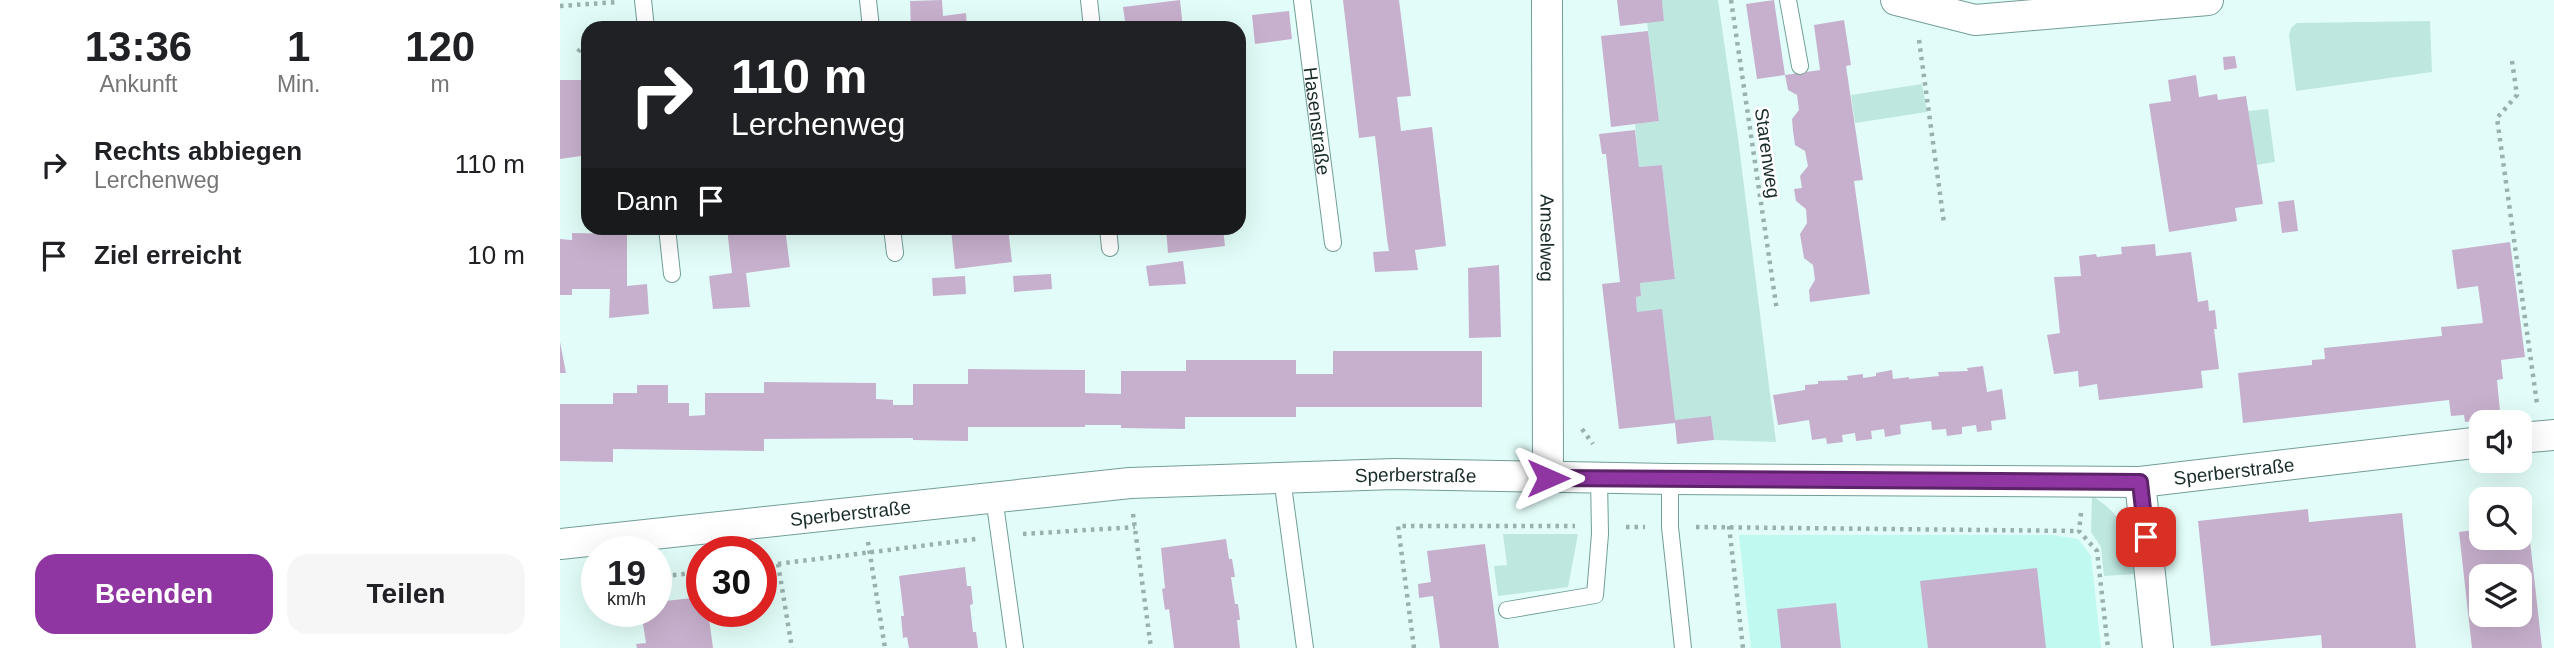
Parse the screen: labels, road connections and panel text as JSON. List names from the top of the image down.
{
  "streets": {
    "street": ["Amselweg", "Sperberstraße"],
    "lane": ["Hasenstraße"],
    "path": ["Starenweg"]
  },
  "crossings": [
    ["Amselweg", "Sperberstraße"]
  ],
  "page": {
    "eta": [
      "13:36",
      "Ankunft",
      "1",
      "Min.",
      "120",
      "m"
    ],
    "turn": ["110 m", "Lerchenweg"],
    "list": [
      {
        "name": "Rechts abbiegen",
        "note": "Lerchenweg",
        "value": "110 m"
      },
      {
        "name": "Ziel erreicht",
        "value": "10 m"
      }
    ],
    "then": "Dann",
    "speed": "19 km/h",
    "limit": "30",
    "buttons": ["Beenden", "Teilen"]
  }
}
